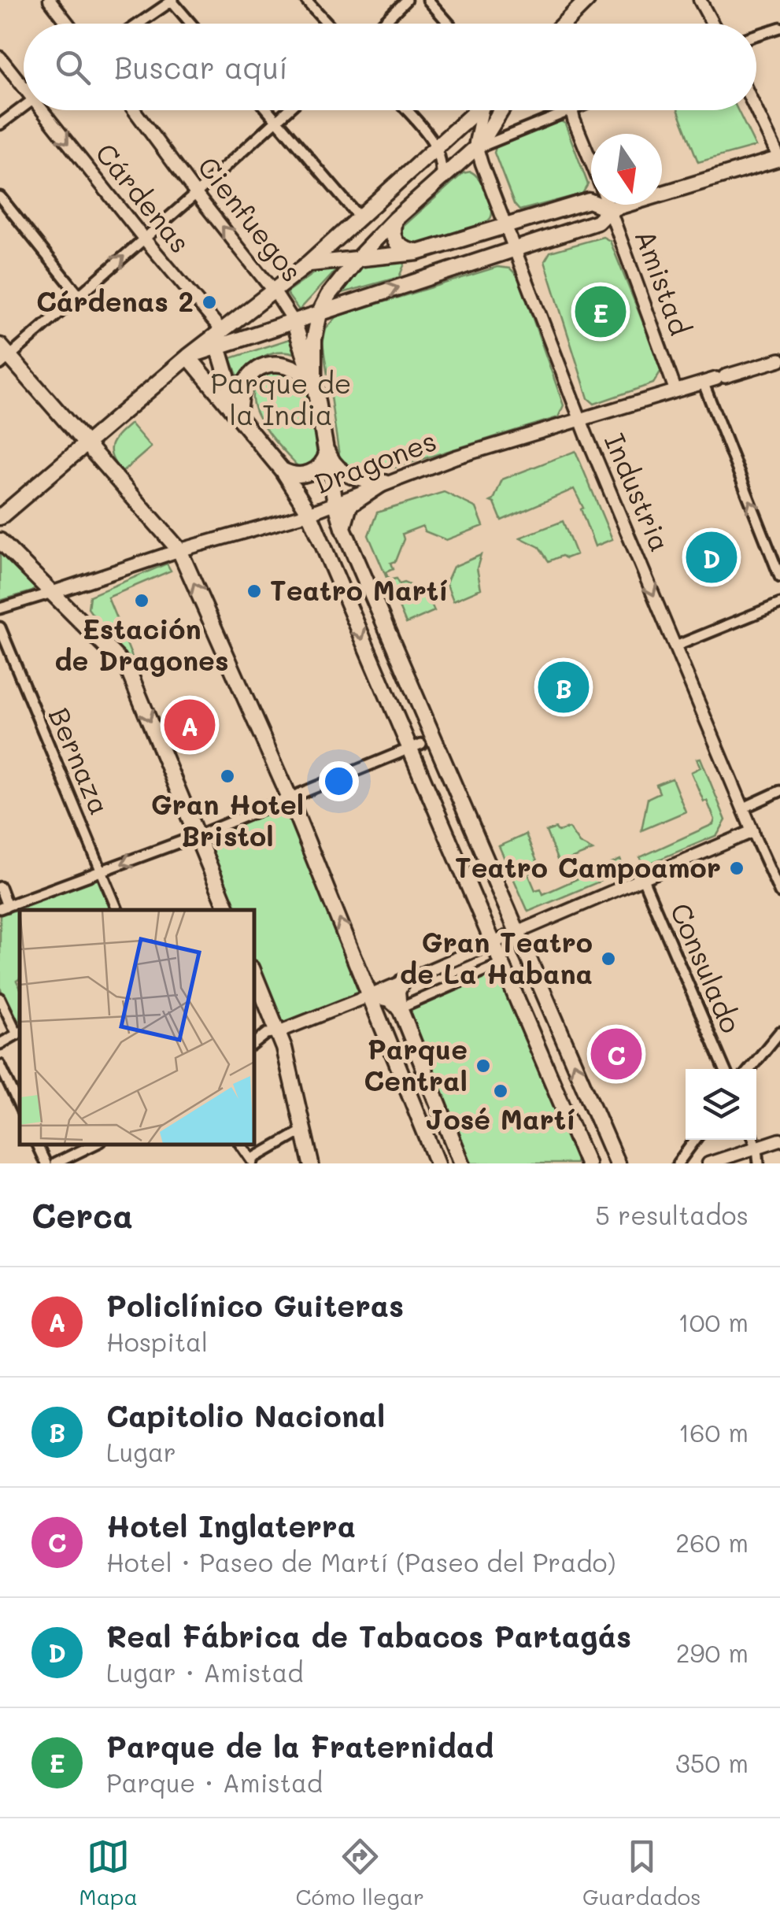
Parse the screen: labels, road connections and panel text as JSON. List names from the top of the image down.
{
  "streets": {
    "main road": ["Cienfuegos", "Dragones"],
    "street": [
      "Cárdenas",
      "Amistad",
      "Industria",
      "Bernaza",
      "Consulado"
    ]
  },
  "crossings": [
    ["Amistad", "Dragones"],
    ["Dragones", "Industria"]
  ],
  "one_way": ["Cienfuegos"],
  "parks": ["Parque de la India"],
  "places": [
    "Cárdenas 2",
    "Teatro Martí",
    "Estación de Dragones",
    "Gran Hotel Bristol",
    "Teatro Campoamor",
    "Gran Teatro de La Habana",
    "Parque Central",
    "José Martí"
  ],
  "north": "bottom",
  "page": {
    "search": "Buscar aquí",
    "pins": [
      "E",
      "D",
      "B",
      "A",
      "C"
    ],
    "heading": ["Cerca", "5 resultados"],
    "list": [
      {
        "mark": "A",
        "name": "Policlínico Guiteras",
        "note": "Hospital",
        "value": "100 m"
      },
      {
        "mark": "B",
        "name": "Capitolio Nacional",
        "note": "Lugar",
        "value": "160 m"
      },
      {
        "mark": "C",
        "name": "Hotel Inglaterra",
        "note": "Hotel · Paseo de Martí (Paseo del Prado)",
        "value": "260 m"
      },
      {
        "mark": "D",
        "name": "Real Fábrica de Tabacos Partagás",
        "note": "Lugar · Amistad",
        "value": "290 m"
      },
      {
        "mark": "E",
        "name": "Parque de la Fraternidad",
        "note": "Parque · Amistad",
        "value": "350 m"
      }
    ],
    "nav": ["Mapa", "Cómo llegar", "Guardados"]
  }
}
